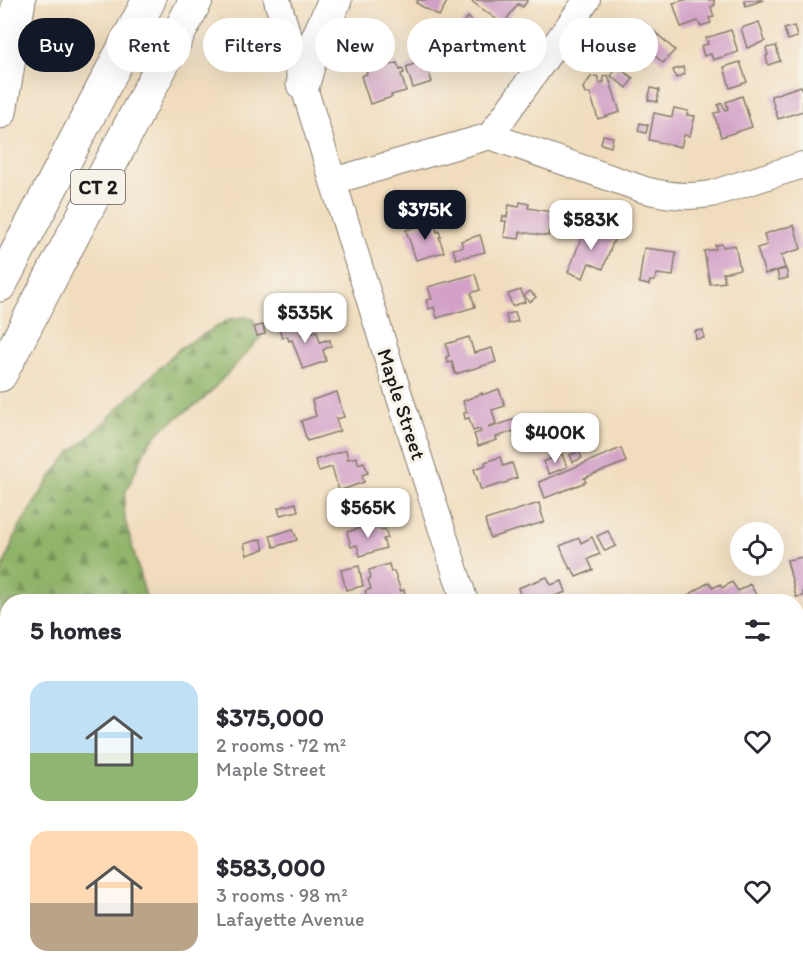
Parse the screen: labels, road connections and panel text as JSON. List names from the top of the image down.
{
  "streets": {
    "highway": ["CT 2"],
    "street": ["Maple Street"]
  },
  "page": {
    "chip": [
      "Buy",
      "Rent",
      "Filters",
      "New",
      "Apartment",
      "House"
    ],
    "price": [
      "$375K",
      "$583K",
      "$535K",
      "$400K",
      "$565K"
    ],
    "heading": "5 homes",
    "list": [
      {
        "name": "$375,000",
        "note": "2 rooms · 72 m² · Maple Street"
      },
      {
        "name": "$583,000",
        "note": "3 rooms · 98 m² · Lafayette Avenue"
      }
    ]
  }
}
